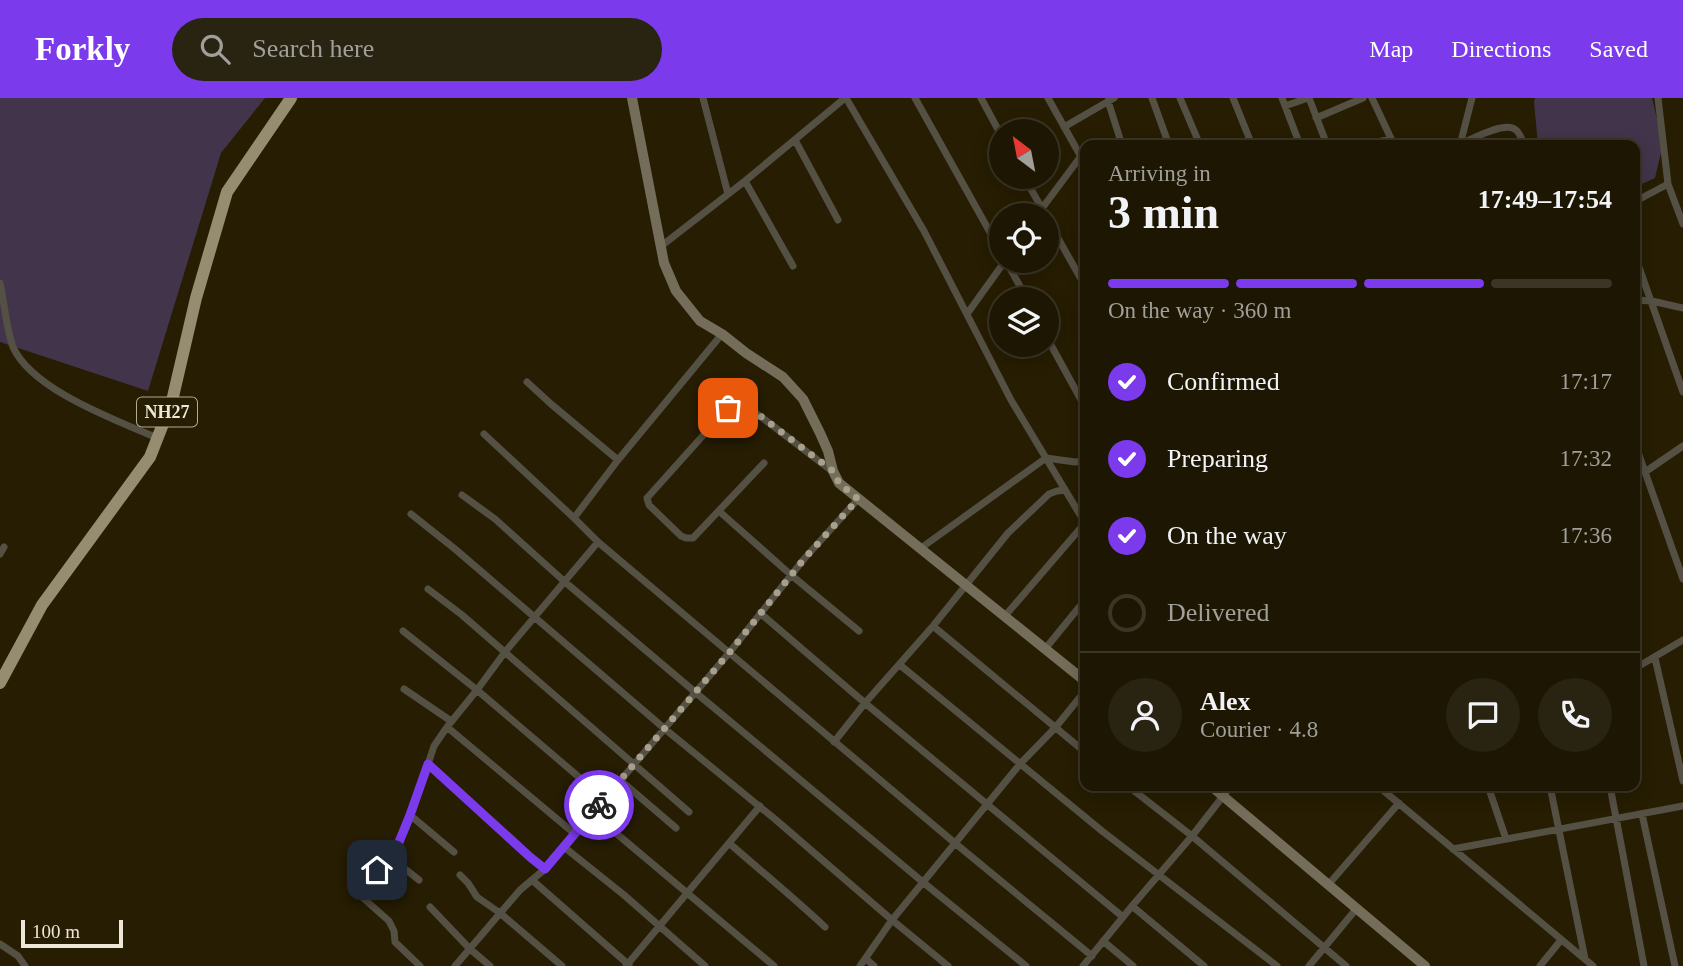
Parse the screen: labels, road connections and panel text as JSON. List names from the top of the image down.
{
  "streets": {
    "highway": ["NH27"]
  },
  "scale_bar": "100 m",
  "north": "top left",
  "page": {
    "header": "Forkly",
    "search": "Search here",
    "nav": ["Map", "Directions", "Saved"],
    "heading": ["3 min", "Arriving in", "17:49–17:54"],
    "panel": ["Alex", "Courier · 4.8"],
    "bar": "On the way · 360 m",
    "list": [
      ["Confirmed", "17:17"],
      ["Preparing", "17:32"],
      ["On the way", "17:36"],
      "Delivered"
    ],
    "scale": "100 m"
  }
}
